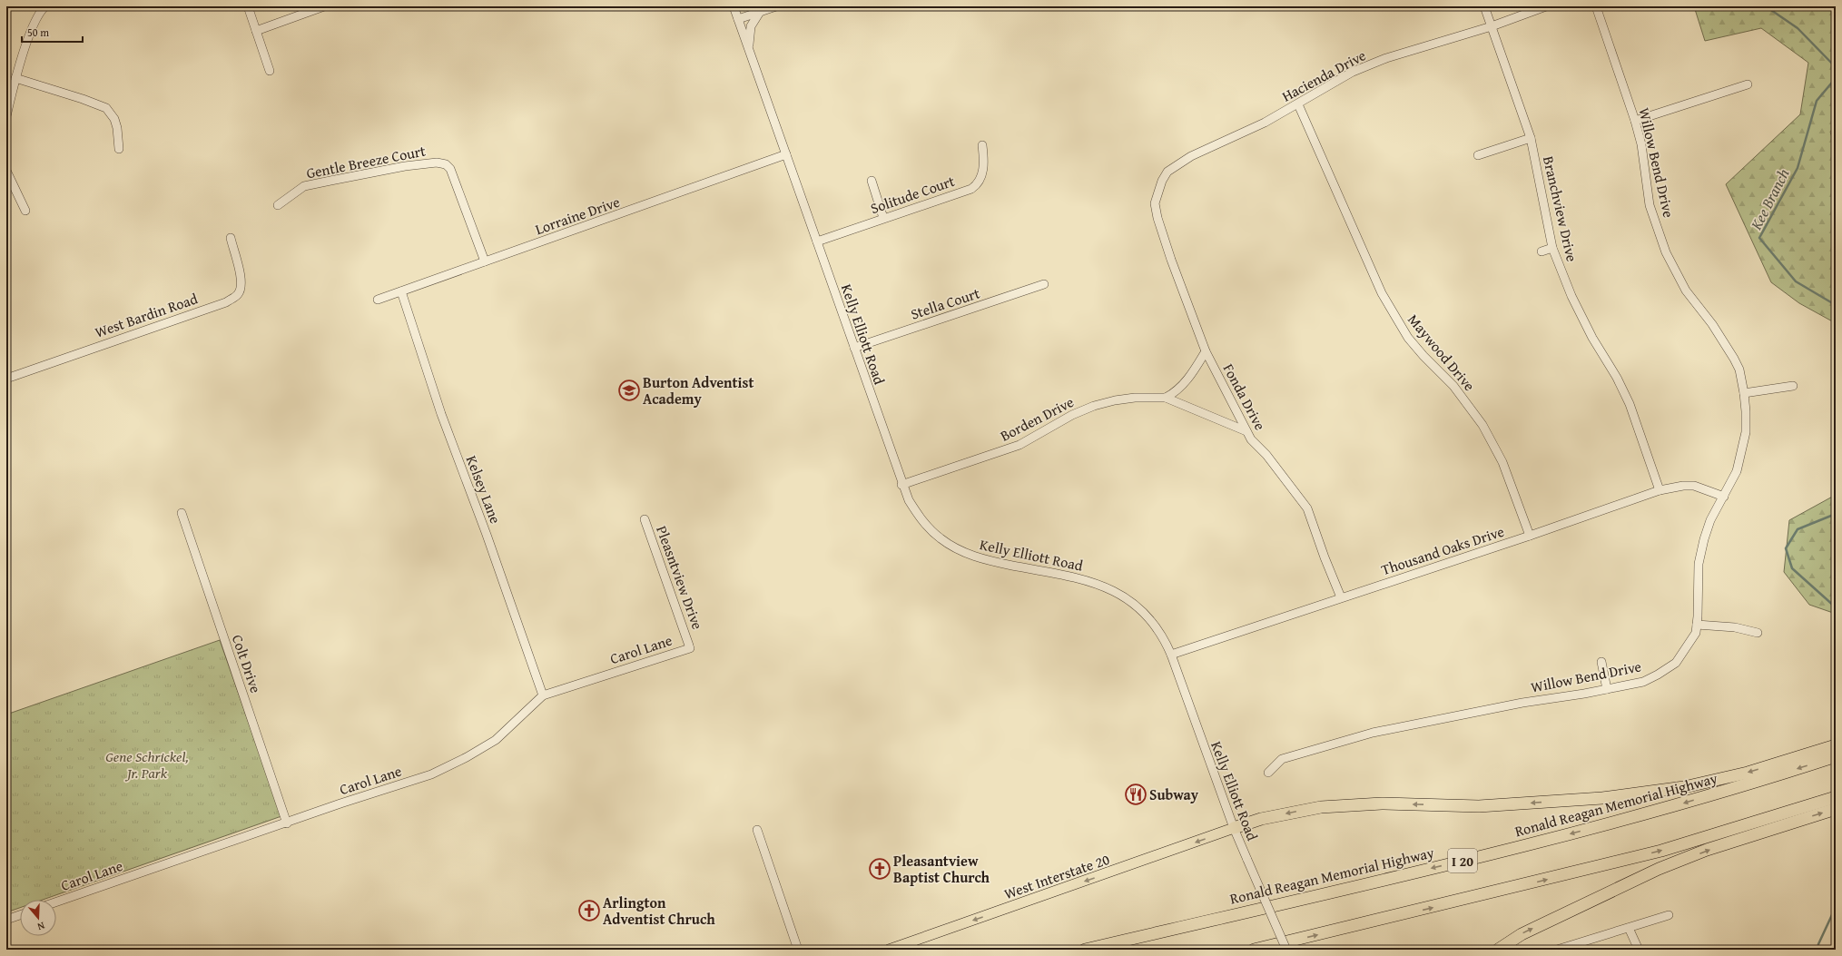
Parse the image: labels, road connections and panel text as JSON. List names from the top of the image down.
{
  "streets": {
    "highway": ["Ronald Reagan Memorial Highway", "I 20"],
    "main road": ["West Interstate 20"],
    "street": [
      "Hacienda Drive",
      "Gentle Breeze Court",
      "Willow Bend Drive",
      "Solitude Court",
      "Branchview Drive",
      "Lorraine Drive",
      "Stella Court",
      "West Bardin Road",
      "Kelly Elliott Road",
      "Maywood Drive",
      "Fonda Drive",
      "Borden Drive",
      "Kelsey Lane",
      "Thousand Oaks Drive",
      "Pleasntview Drive",
      "Carol Lane",
      "Colt Drive"
    ]
  },
  "crossings": [
    ["Hacienda Drive", "Branchview Drive"],
    ["Hacienda Drive", "Maywood Drive"],
    ["Hacienda Drive", "Fonda Drive"],
    ["Gentle Breeze Court", "Lorraine Drive"],
    ["Willow Bend Drive", "Thousand Oaks Drive"],
    ["Solitude Court", "Kelly Elliott Road"],
    ["Branchview Drive", "Thousand Oaks Drive"],
    ["Lorraine Drive", "Kelly Elliott Road"],
    ["Lorraine Drive", "Kelsey Lane"],
    ["Stella Court", "Kelly Elliott Road"],
    ["Kelly Elliott Road", "Borden Drive"],
    ["Kelly Elliott Road", "Thousand Oaks Drive"],
    ["Kelly Elliott Road", "West Interstate 20"],
    ["Maywood Drive", "Thousand Oaks Drive"],
    ["Fonda Drive", "Borden Drive"],
    ["Fonda Drive", "Thousand Oaks Drive"],
    ["Kelsey Lane", "Carol Lane"],
    ["Pleasntview Drive", "Carol Lane"],
    ["Carol Lane", "Colt Drive"]
  ],
  "one_way": ["West Interstate 20"],
  "water": ["Kee Branch"],
  "parks": ["Gene Schrickel, Jr. Park"],
  "places": {
    "school or university": ["Burton Adventist Academy"],
    "restaurant": ["Subway"],
    "church": ["Pleasantview Baptist Church", "Arlington Adventist Chruch"]
  },
  "scale_bar": "50 m",
  "north": "bottom"
}
